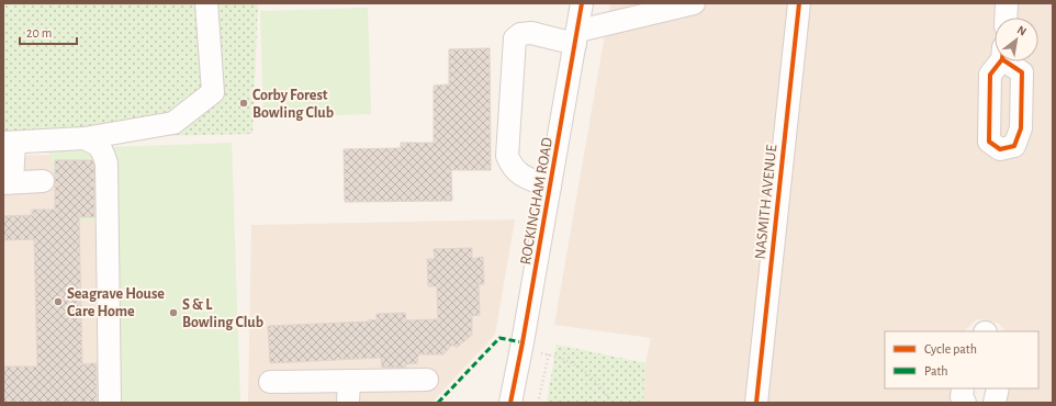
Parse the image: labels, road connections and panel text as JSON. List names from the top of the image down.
{
  "streets": {
    "street": ["ROCKINGHAM ROAD", "NASMITH AVENUE"]
  },
  "places": ["Corby Forest Bowling Club", "Seagrave House Care Home", "S & L Bowling Club"],
  "legend": ["Cycle path", "Path"],
  "scale_bar": "20 m",
  "north": "top right"
}
